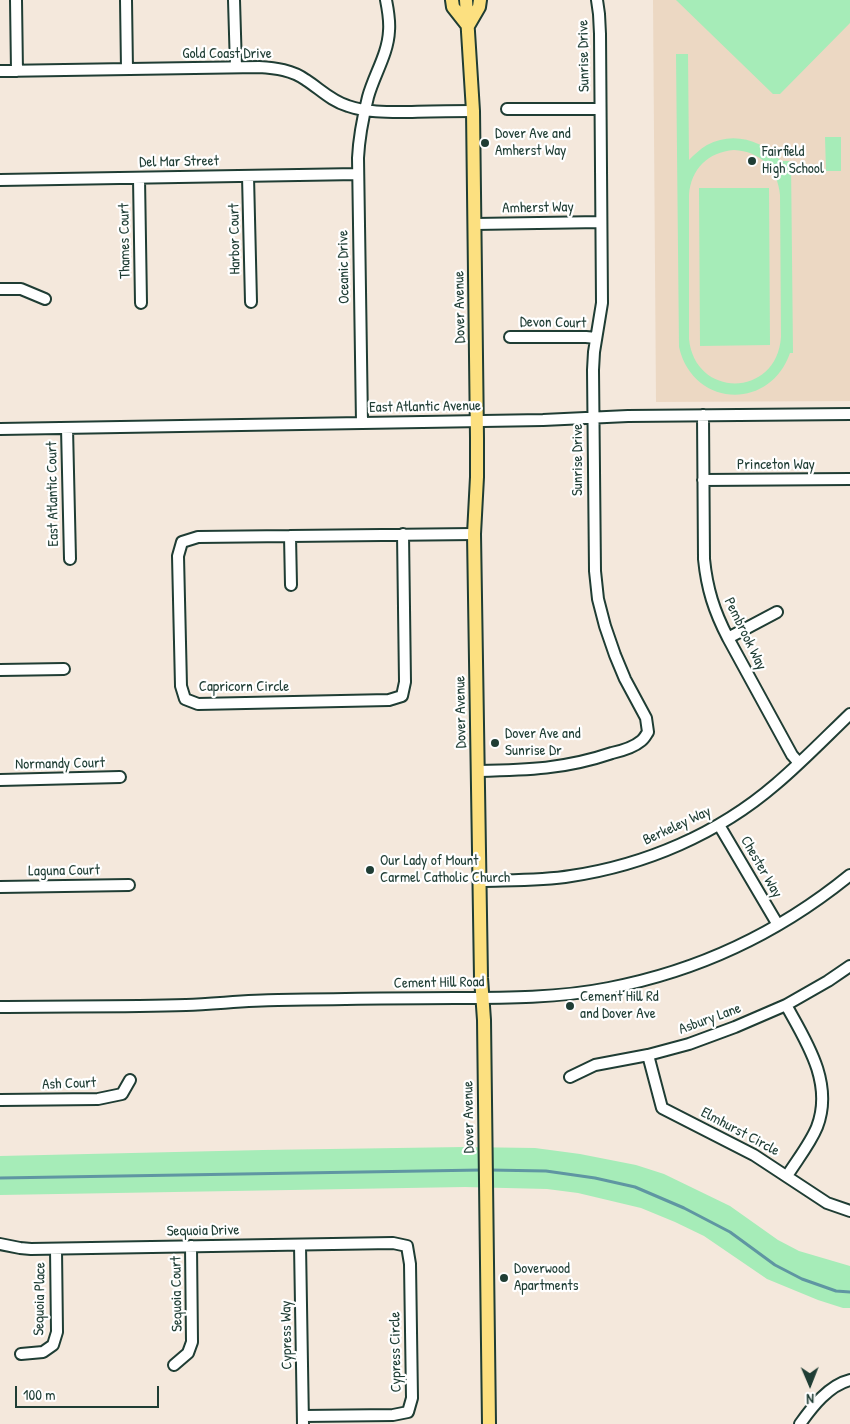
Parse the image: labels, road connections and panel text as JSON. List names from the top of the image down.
{
  "streets": {
    "main road": ["Dover Avenue"],
    "street": [
      "Gold Coast Drive",
      "Sunrise Drive",
      "Del Mar Street",
      "Amherst Way",
      "Harbor Court",
      "Thames Court",
      "Oceanic Drive",
      "Devon Court",
      "East Atlantic Avenue",
      "Princeton Way",
      "East Atlantic Court",
      "Pembrook Way",
      "Capricorn Circle",
      "Normandy Court",
      "Berkeley Way",
      "Chester Way",
      "Laguna Court",
      "Cement Hill Road",
      "Asbury Lane",
      "Ash Court",
      "Elmhurst Circle",
      "Sequoia Drive",
      "Sequoia Court",
      "Sequoia Place",
      "Cypress Way",
      "Cypress Circle"
    ]
  },
  "crossings": [
    ["Gold Coast Drive", "Oceanic Drive"],
    ["Gold Coast Drive", "Dover Avenue"],
    ["Sunrise Drive", "Amherst Way"],
    ["Sunrise Drive", "Dover Avenue"],
    ["Sunrise Drive", "Devon Court"],
    ["Sunrise Drive", "East Atlantic Avenue"],
    ["Del Mar Street", "Harbor Court"],
    ["Del Mar Street", "Thames Court"],
    ["Del Mar Street", "Oceanic Drive"],
    ["Amherst Way", "Dover Avenue"],
    ["Oceanic Drive", "East Atlantic Avenue"],
    ["Dover Avenue", "East Atlantic Avenue"],
    ["Dover Avenue", "Capricorn Circle"],
    ["Dover Avenue", "Berkeley Way"],
    ["Dover Avenue", "Cement Hill Road"],
    ["East Atlantic Avenue", "East Atlantic Court"],
    ["East Atlantic Avenue", "Pembrook Way"],
    ["Princeton Way", "Pembrook Way"],
    ["Pembrook Way", "Berkeley Way"],
    ["Berkeley Way", "Chester Way"],
    ["Chester Way", "Cement Hill Road"],
    ["Asbury Lane", "Elmhurst Circle"],
    ["Sequoia Drive", "Sequoia Court"],
    ["Sequoia Drive", "Sequoia Place"],
    ["Sequoia Drive", "Cypress Way"],
    ["Sequoia Drive", "Cypress Circle"],
    ["Cypress Way", "Cypress Circle"]
  ],
  "places": [
    "Dover Ave and Amherst Way",
    "Fairfield High School",
    "Dover Ave and Sunrise Dr",
    "Our Lady of Mount Carmel Catholic Church",
    "Cement Hill Rd and Dover Ave",
    "Doverwood Apartments"
  ],
  "scale_bar": "100 m",
  "north": "bottom"
}
